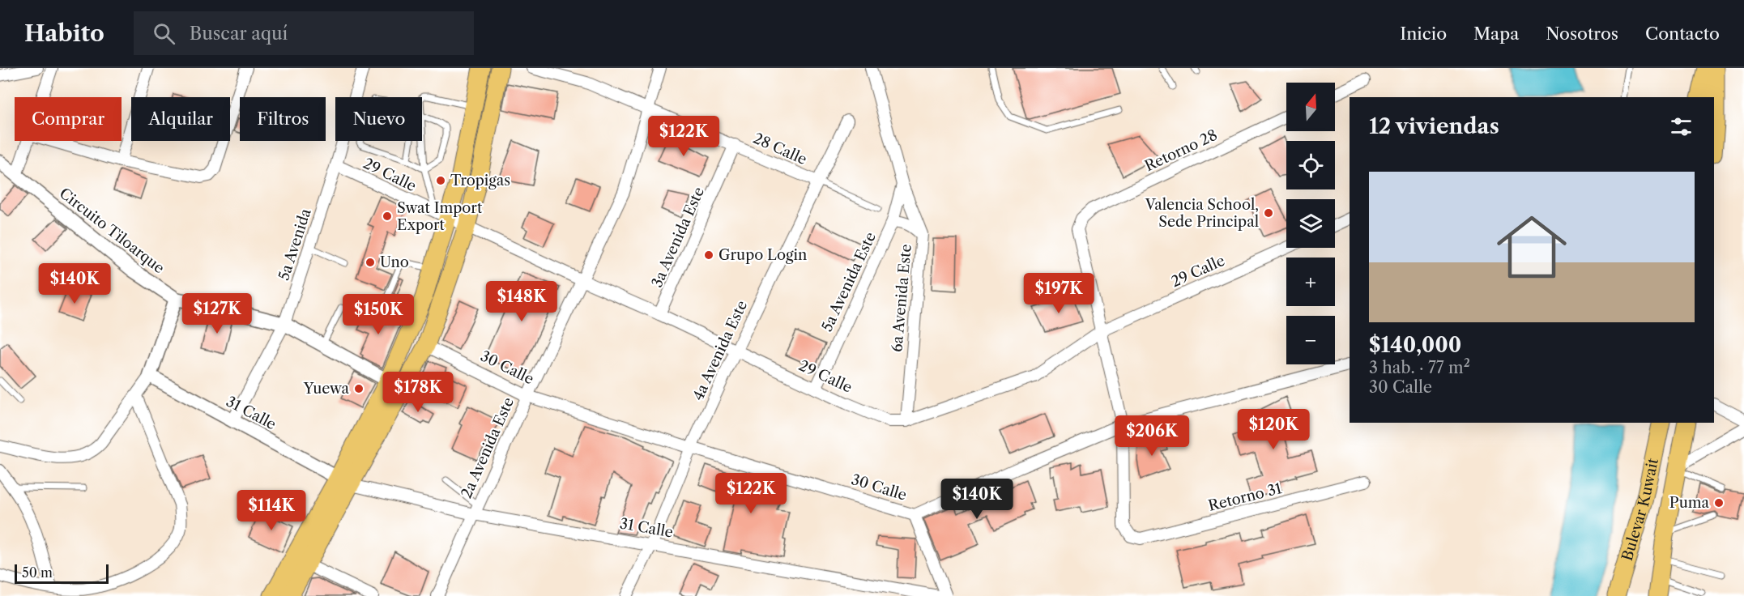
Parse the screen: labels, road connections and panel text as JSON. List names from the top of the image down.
{
  "streets": {
    "main road": ["Bulevar Kuwait"],
    "street": [
      "28 Calle",
      "Retorno 28",
      "29 Calle",
      "Circuito Tiloarque",
      "3a Avenida Este",
      "5a Avenida",
      "5a Avenida Este",
      "6a Avenida Este",
      "4a Avenida Este",
      "30 Calle",
      "31 Calle",
      "2a Avenida Este",
      "Retorno 31"
    ]
  },
  "crossings": [
    ["28 Calle", "3a Avenida Este"],
    ["28 Calle", "4a Avenida Este"],
    ["28 Calle", "2a Avenida Este"],
    ["Retorno 28", "29 Calle"],
    ["29 Calle", "3a Avenida Este"],
    ["29 Calle", "5a Avenida"],
    ["29 Calle", "5a Avenida Este"],
    ["29 Calle", "6a Avenida Este"],
    ["29 Calle", "4a Avenida Este"],
    ["29 Calle", "2a Avenida Este"],
    ["5a Avenida", "31 Calle"],
    ["5a Avenida Este", "6a Avenida Este"],
    ["4a Avenida Este", "30 Calle"],
    ["4a Avenida Este", "31 Calle"],
    ["30 Calle", "2a Avenida Este"],
    ["30 Calle", "Retorno 31"],
    ["31 Calle", "2a Avenida Este"]
  ],
  "places": [
    "Tropigas",
    "Valencia School, Sede Principal",
    "Swat Import Export",
    "Grupo Login",
    "Uno",
    "Yuewa",
    "Puma"
  ],
  "scale_bar": "50 m",
  "north": "top",
  "page": {
    "header": "Habito",
    "search": "Buscar aquí",
    "nav": [
      "Inicio",
      "Mapa",
      "Nosotros",
      "Contacto"
    ],
    "map_buttons": ["+", "−"],
    "chip": [
      "Comprar",
      "Alquilar",
      "Filtros",
      "Nuevo"
    ],
    "heading": "12 viviendas",
    "price": [
      "$122K",
      "$140K",
      "$197K",
      "$148K",
      "$127K",
      "$150K",
      "$178K",
      "$120K",
      "$206K",
      "$122K",
      "$140K",
      "$114K"
    ],
    "list": [
      {
        "name": "$140,000",
        "note": "3 hab. · 77 m² · 30 Calle"
      }
    ],
    "scale": "50 m"
  }
}
